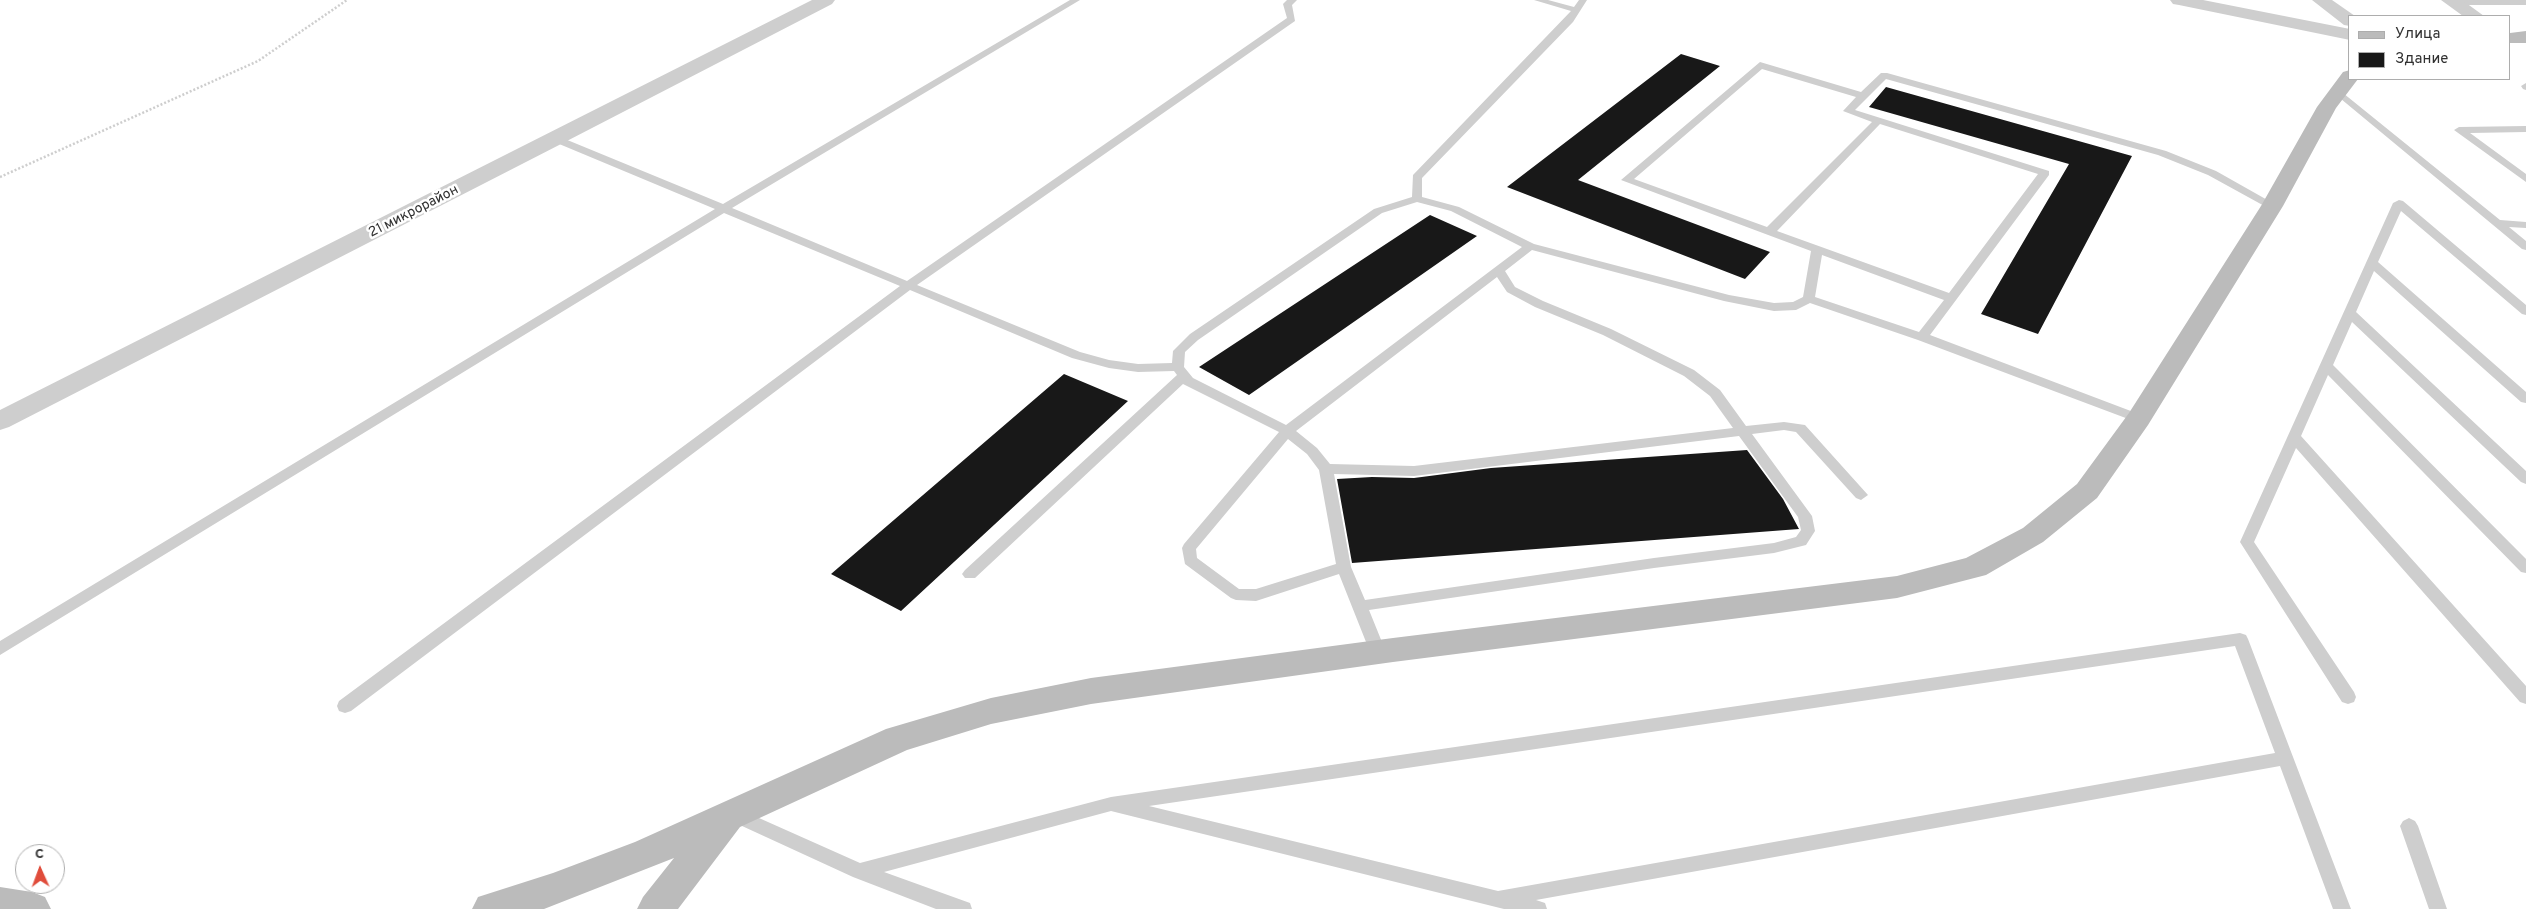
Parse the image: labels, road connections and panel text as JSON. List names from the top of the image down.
{
  "streets": {
    "street": ["21 микрорайон"]
  },
  "legend": ["Улица", "Здание"],
  "north": "top"
}
